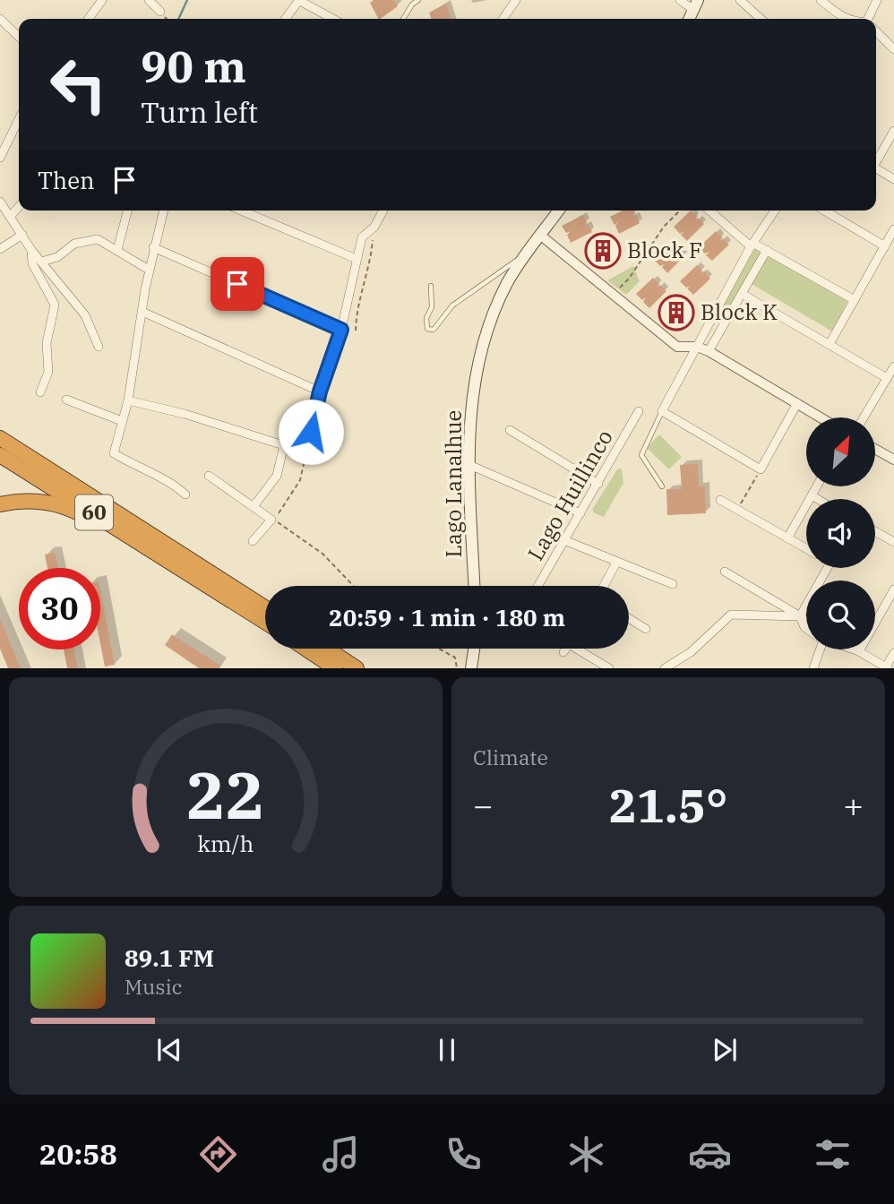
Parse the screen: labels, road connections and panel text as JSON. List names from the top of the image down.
{
  "streets": {
    "highway": ["60"],
    "main road": ["Lago Lanalhue"],
    "street": ["Lago Huillinco"]
  },
  "places": {
    "building": ["Block F", "Block K"]
  },
  "north": "top right",
  "page": {
    "turn": ["90 m", "Turn left"],
    "then": "Then",
    "limit": "30",
    "trip": "20:59 · 1 min · 180 m",
    "tile": "Climate",
    "heat": ["−", "21.5°", "+"],
    "song": ["89.1 FM", "Music"],
    "tabs": "20:58",
    "gauge": ["22", "km/h"]
  }
}
